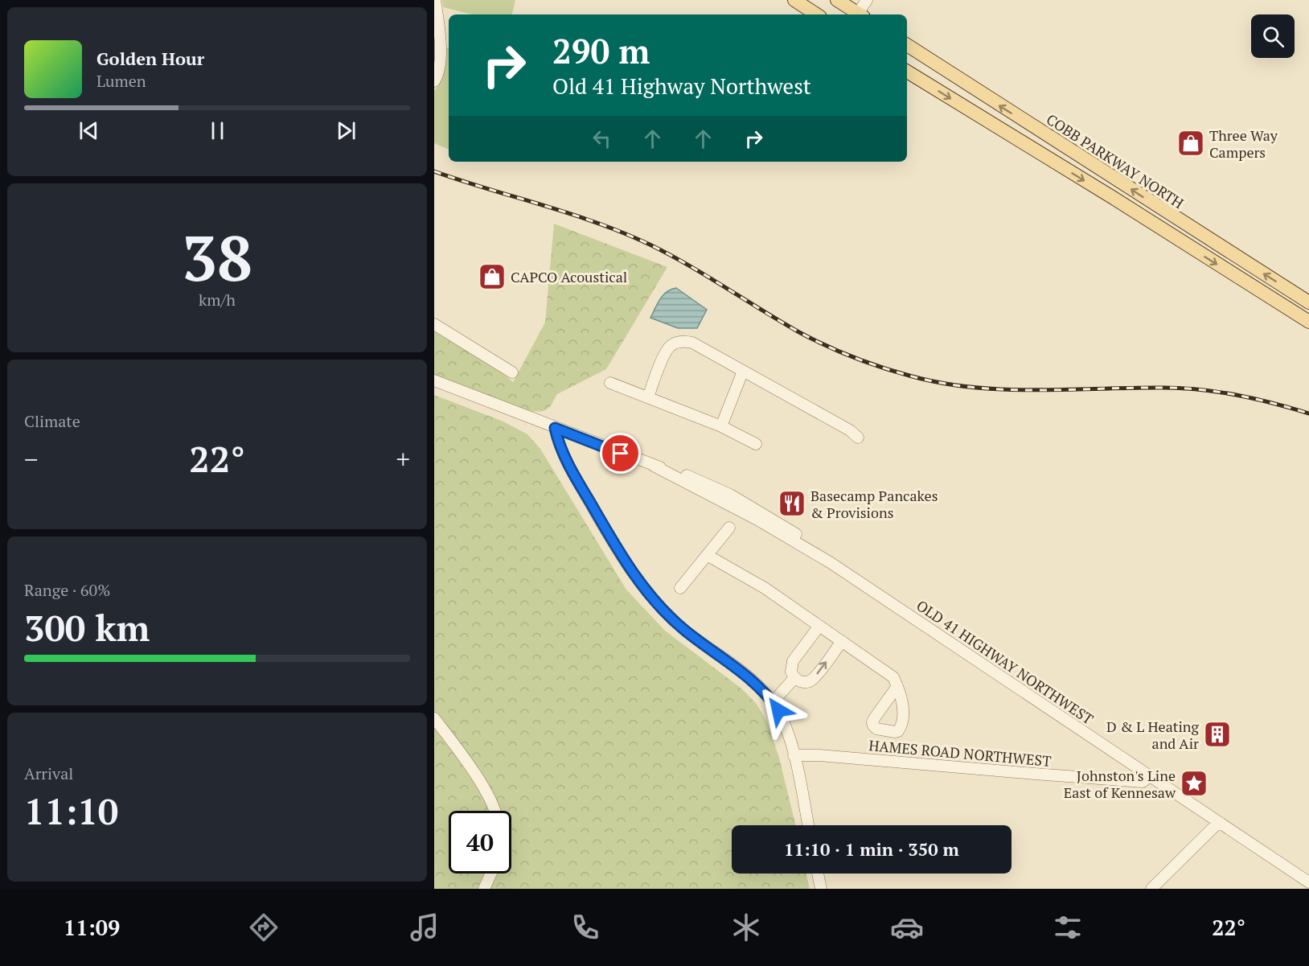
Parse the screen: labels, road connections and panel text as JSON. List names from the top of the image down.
{
  "streets": {
    "main road": ["COBB PARKWAY NORTH"],
    "street": ["OLD 41 HIGHWAY NORTHWEST", "HAMES ROAD NORTHWEST"]
  },
  "crossings": [
    ["OLD 41 HIGHWAY NORTHWEST", "HAMES ROAD NORTHWEST"]
  ],
  "places": {
    "shop": ["Three Way Campers", "CAPCO Acoustical"],
    "restaurant": ["Basecamp Pancakes & Provisions"],
    "building": ["D & L Heating and Air"],
    "place": ["Johnston's Line East of Kennesaw"]
  },
  "page": {
    "turn": ["290 m", "Old 41 Highway Northwest"],
    "song": ["Golden Hour", "Lumen"],
    "tile": [
      ["38", "km/h"],
      "Climate",
      ["Range · 60%", "300 km"],
      ["Arrival", "11:10"]
    ],
    "heat": ["−", "22°", "+"],
    "limit": "40",
    "trip": "11:10 · 1 min · 350 m",
    "tabs": ["11:09", "22°"]
  }
}
